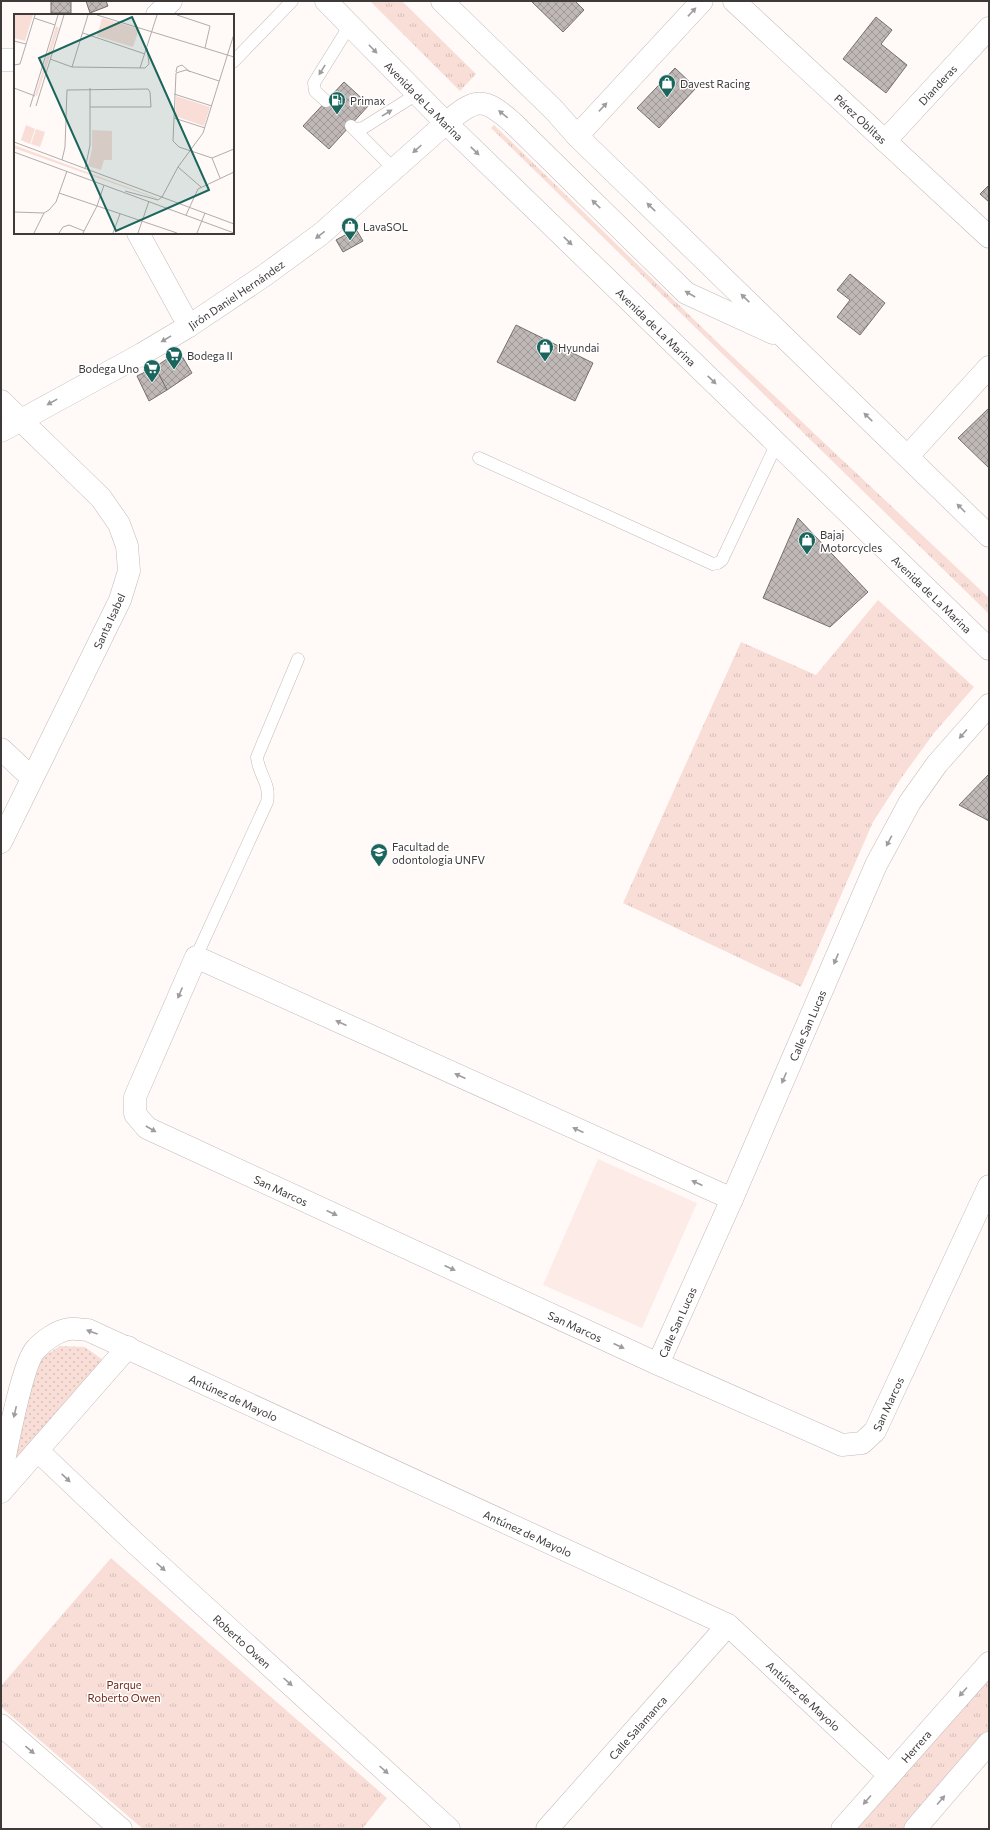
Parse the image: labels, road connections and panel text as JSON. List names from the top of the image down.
{
  "streets": {
    "street": [
      "Dianderas",
      "Avenida de La Marina",
      "Pérez Oblitas",
      "Jirón Daniel Hernández",
      "Santa Isabel",
      "Calle San Lucas",
      "San Marcos",
      "Antúnez de Mayolo",
      "Roberto Owen",
      "Calle Salamanca",
      "Herrera"
    ]
  },
  "crossings": [
    ["Dianderas", "Pérez Oblitas"],
    ["Avenida de La Marina", "Jirón Daniel Hernández"],
    ["Jirón Daniel Hernández", "Santa Isabel"],
    ["Calle San Lucas", "San Marcos"],
    ["Antúnez de Mayolo", "Calle Salamanca"],
    ["Antúnez de Mayolo", "Herrera"]
  ],
  "one_way": ["Jirón Daniel Hernández", "Calle San Lucas", "Roberto Owen"],
  "parks": ["Parque Roberto Owen"],
  "places": {
    "shop": [
      "Davest Racing",
      "LavaSOL",
      "Hyundai",
      "Bajaj Motorcycles"
    ],
    "fuel station": ["Primax"],
    "supermarket": ["Bodega II", "Bodega Uno"],
    "school or university": ["Facultad de odontologia UNFV"]
  }
}
